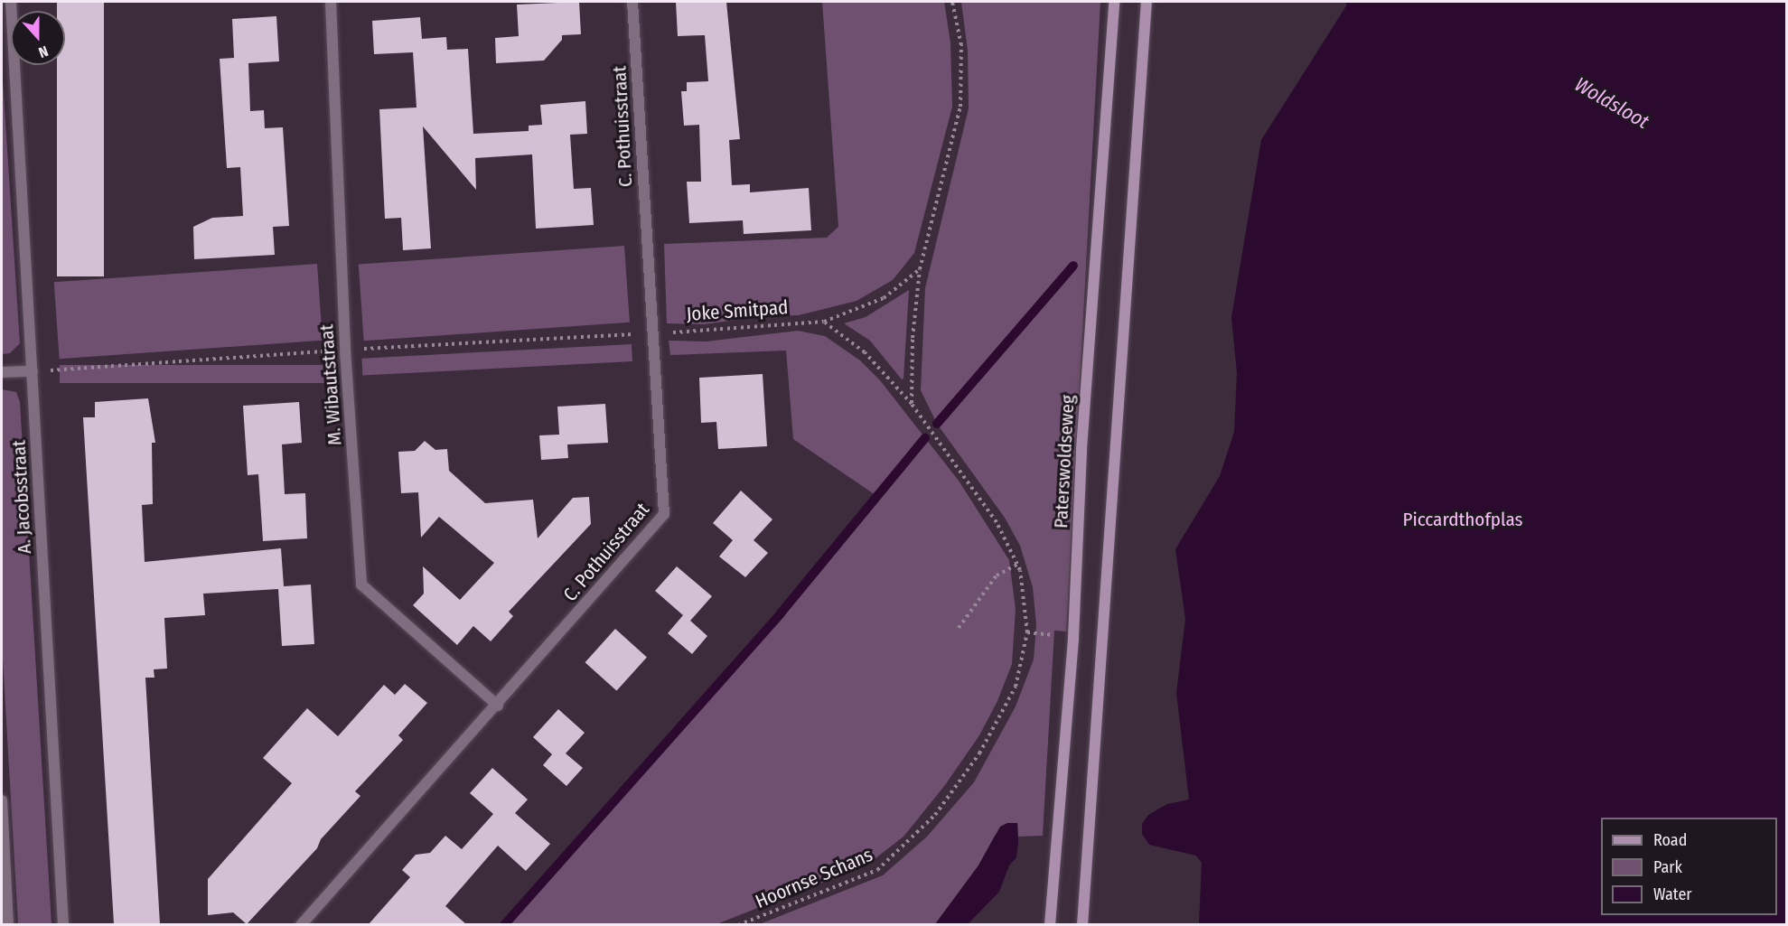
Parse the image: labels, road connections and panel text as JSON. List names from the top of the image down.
{
  "streets": {
    "main road": ["Paterswoldseweg"],
    "street": ["C. Pothuisstraat", "M. Wibautstraat", "A. Jacobsstraat"],
    "path": ["Joke Smitpad", "Hoornse Schans"]
  },
  "crossings": [
    ["C. Pothuisstraat", "Joke Smitpad"],
    ["C. Pothuisstraat", "M. Wibautstraat"],
    ["Joke Smitpad", "Hoornse Schans"]
  ],
  "water": ["Woldsloot"],
  "parks": ["Piccardthofplas"],
  "legend": ["Road", "Park", "Water"],
  "north": "bottom"
}
